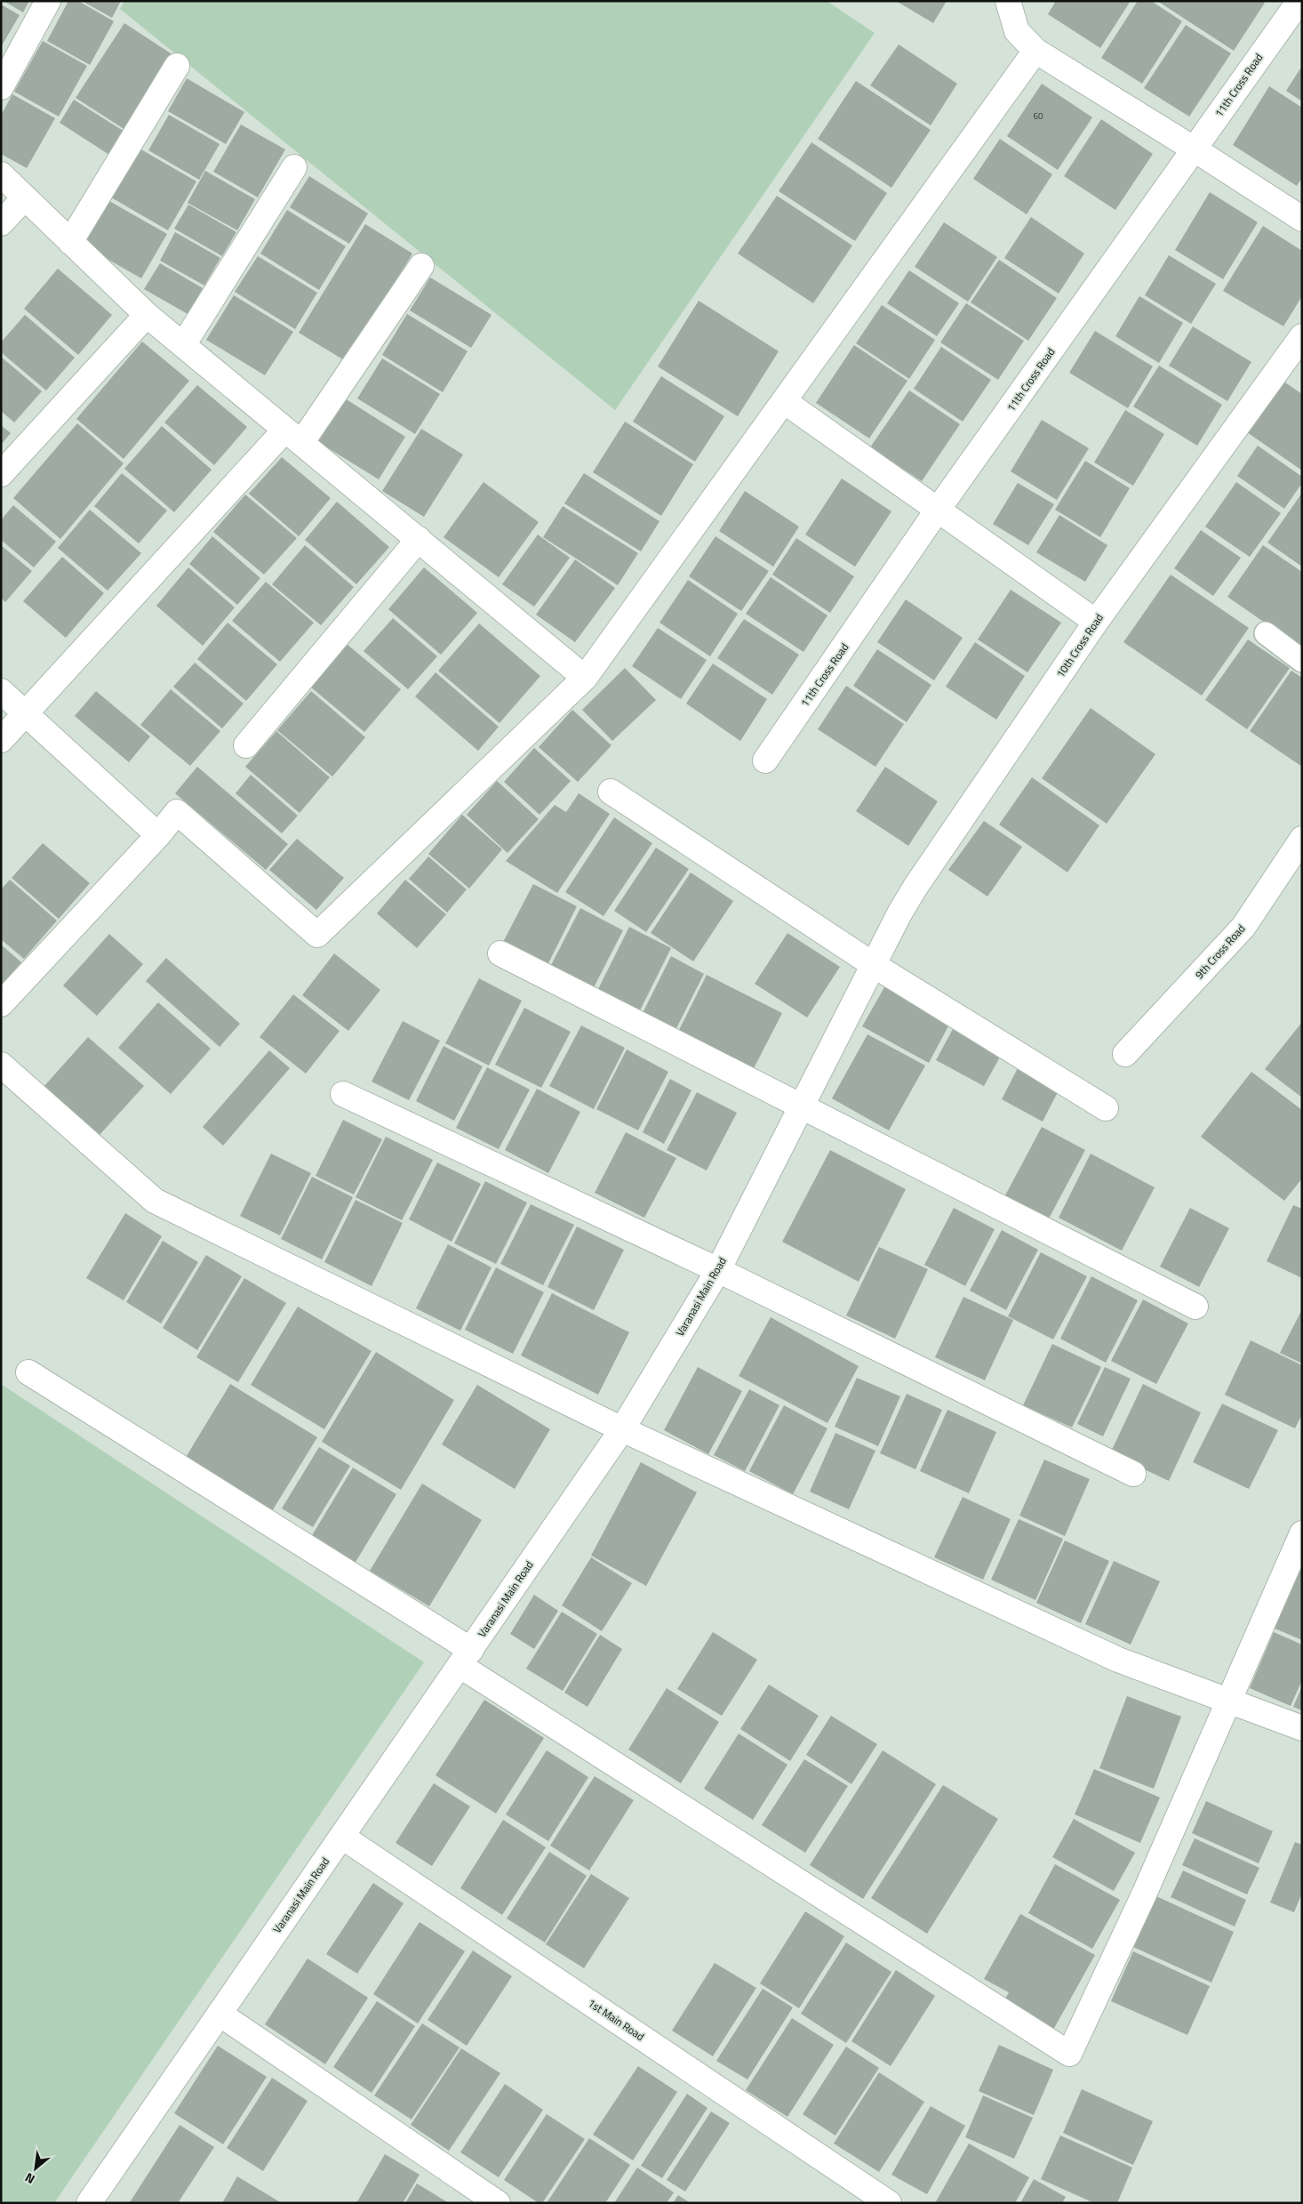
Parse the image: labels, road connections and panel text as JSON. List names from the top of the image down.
{
  "streets": {
    "street": [
      "11th Cross Road",
      "10th Cross Road",
      "9th Cross Road",
      "Varanasi Main Road",
      "1st Main Road"
    ]
  },
  "crossings": [
    ["10th Cross Road", "Varanasi Main Road"],
    ["Varanasi Main Road", "1st Main Road"]
  ],
  "house_numbers": ["60"],
  "north": "bottom left"
}
